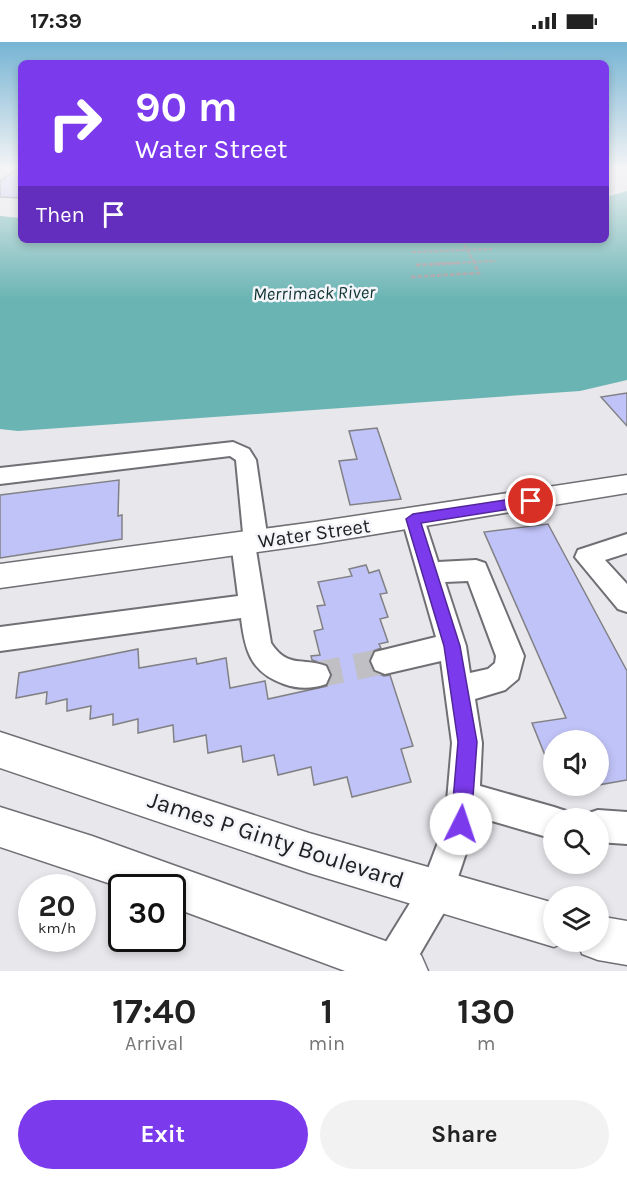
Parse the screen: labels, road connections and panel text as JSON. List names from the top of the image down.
{
  "streets": {
    "main road": ["Water Street", "James P Ginty Boulevard"]
  },
  "water": ["Merrimack River"],
  "page": {
    "status": "17:39",
    "turn": ["90 m", "Water Street"],
    "then": "Then",
    "speed": "20 km/h",
    "limit": "30",
    "eta": [
      "17:40",
      "Arrival",
      "1",
      "min",
      "130",
      "m"
    ],
    "buttons": ["Exit", "Share"]
  }
}
